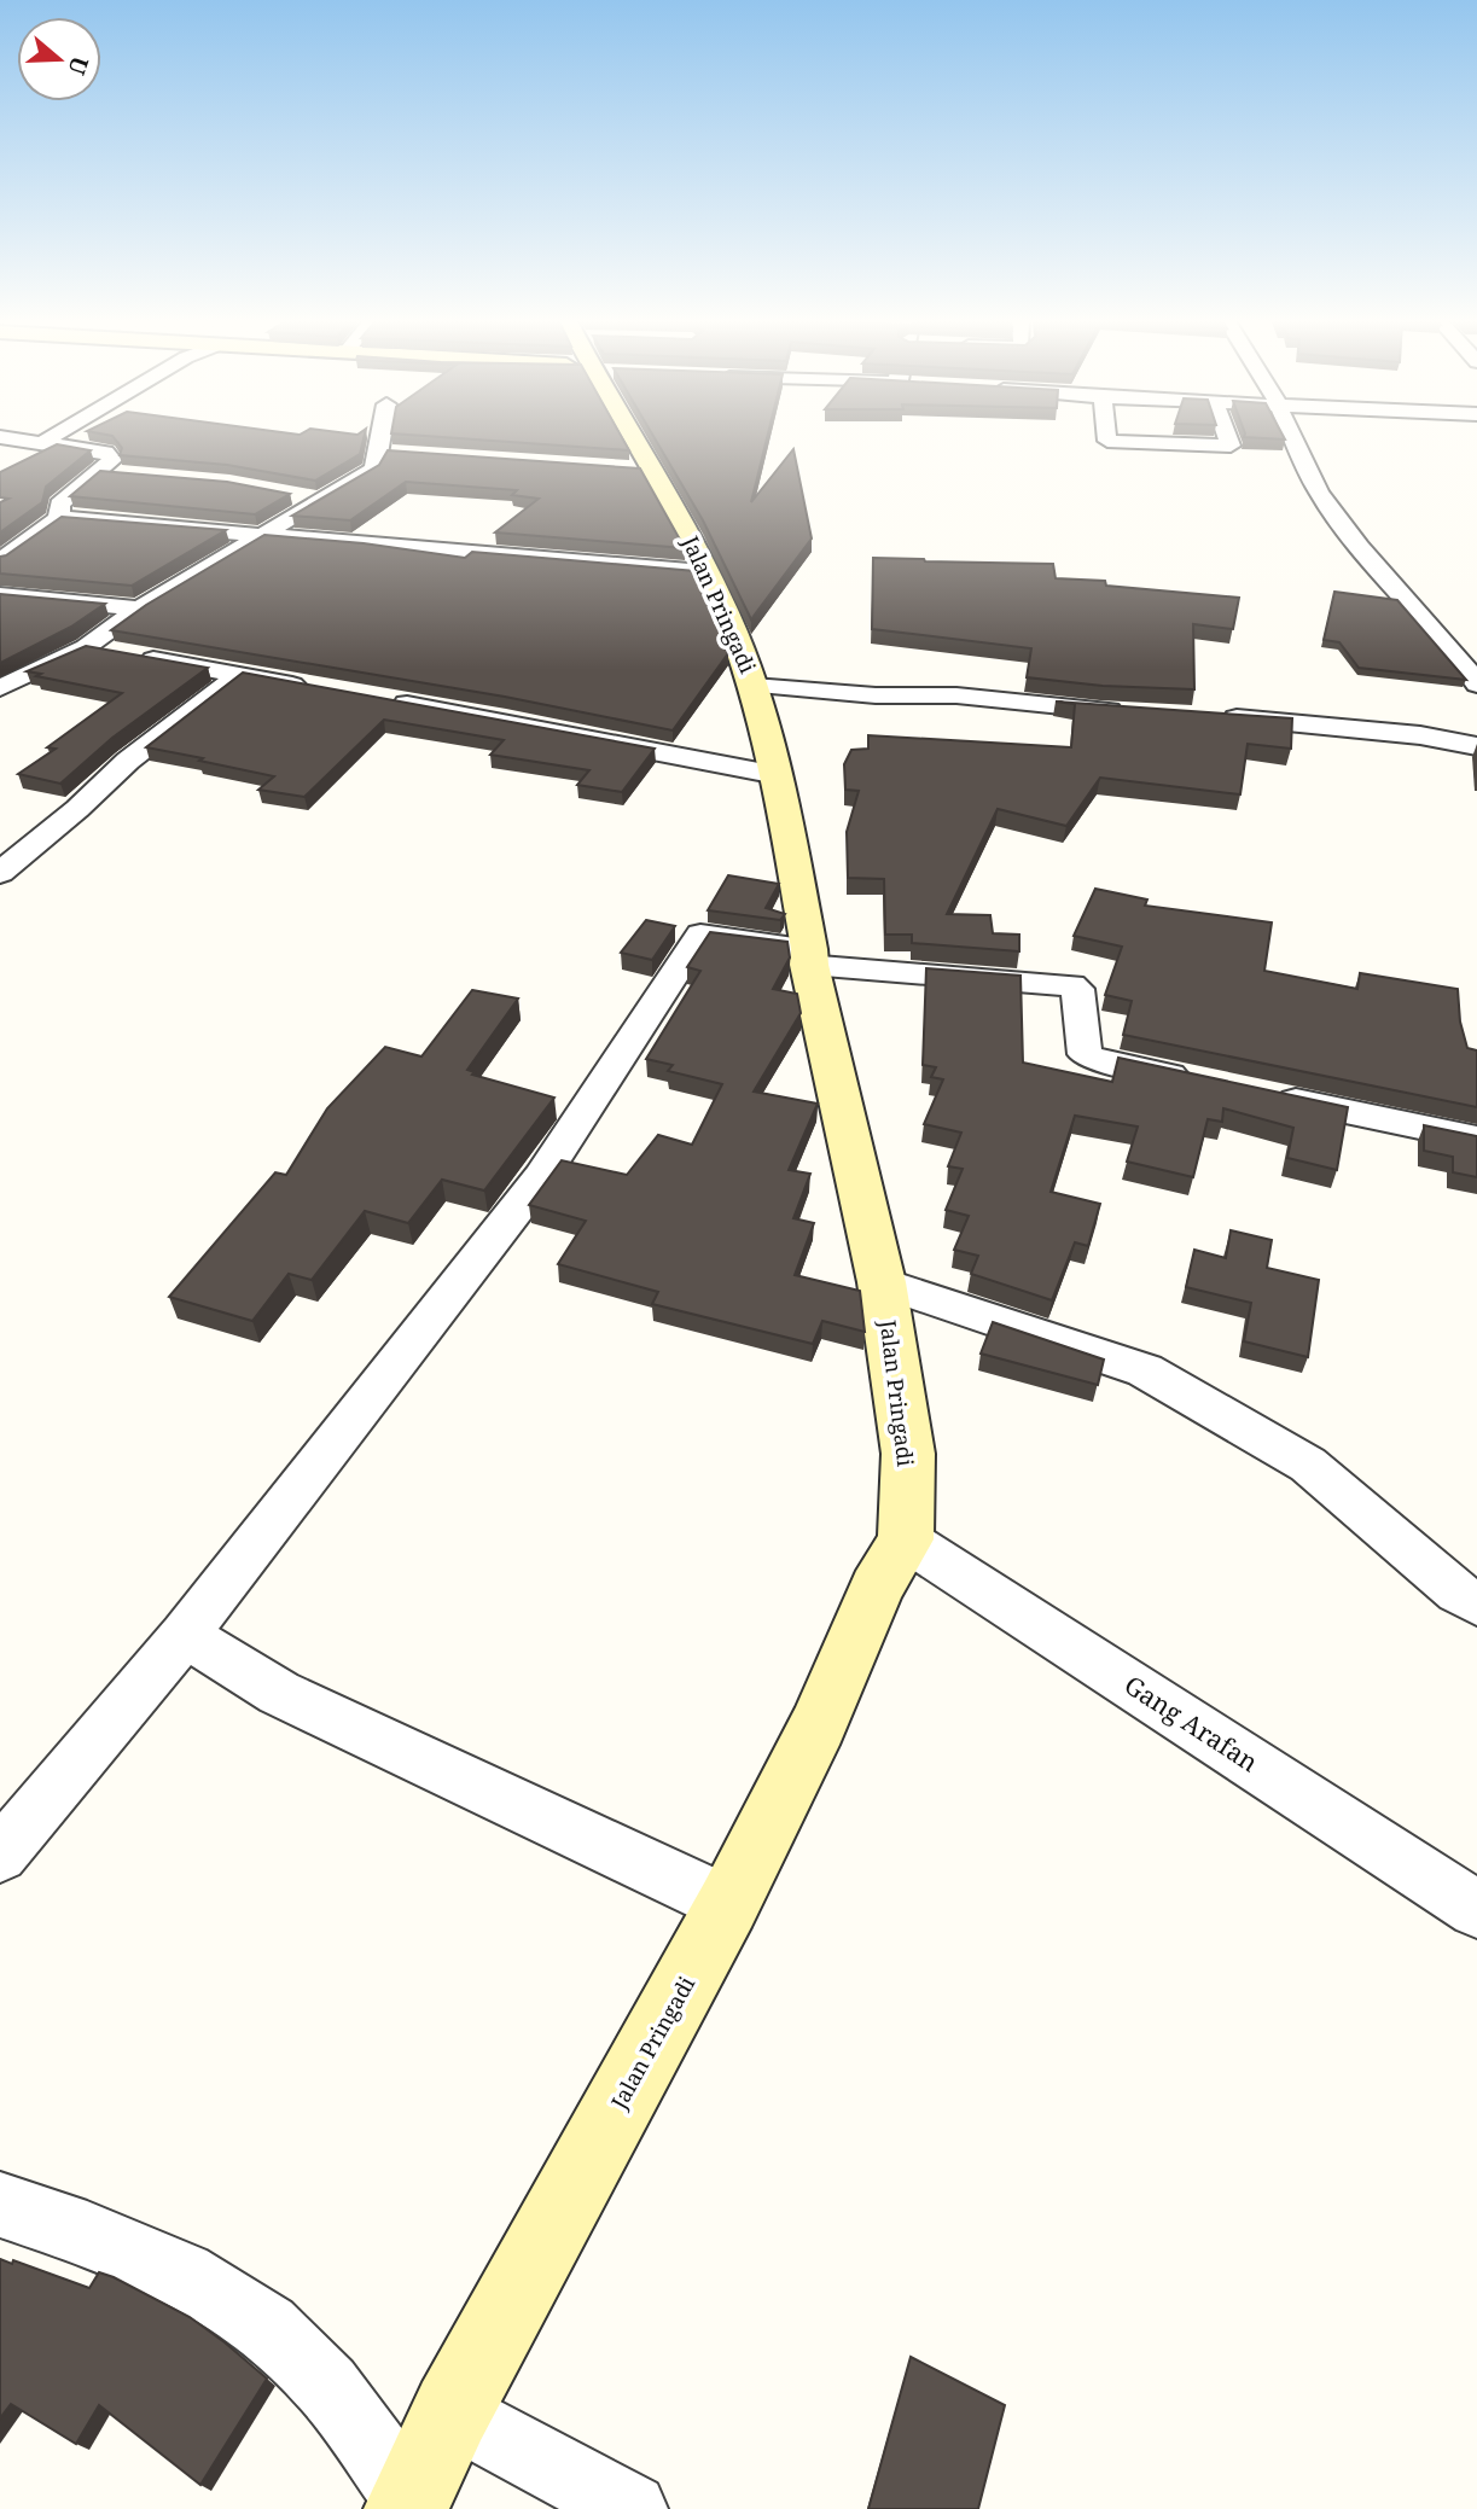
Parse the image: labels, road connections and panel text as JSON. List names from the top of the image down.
{
  "streets": {
    "street": ["Jalan Pringadi", "Gang Arafan"]
  },
  "crossings": [
    ["Jalan Pringadi", "Gang Arafan"]
  ],
  "north": "right"
}
